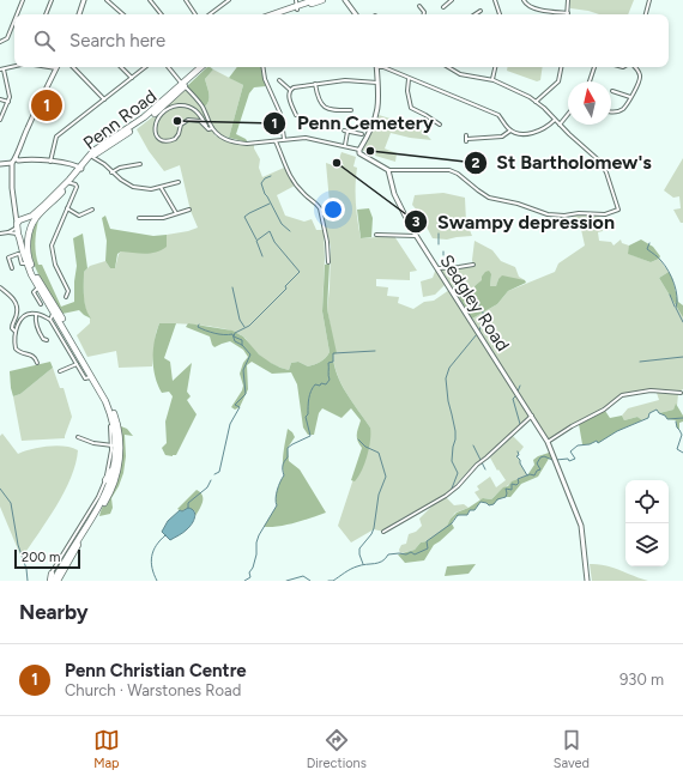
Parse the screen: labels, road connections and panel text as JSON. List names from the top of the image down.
{
  "streets": {
    "highway": ["Penn Road"],
    "street": ["Sedgley Road"]
  },
  "places": ["Penn Cemetery", "St Bartholomew's", "Swampy depression"],
  "scale_bar": "200 m",
  "north": "top",
  "page": {
    "search": "Search here",
    "pins": "1",
    "scale": "200 m",
    "heading": "Nearby",
    "list": [
      {
        "mark": "1",
        "name": "Penn Christian Centre",
        "note": "Church · Warstones Road",
        "value": "930 m"
      }
    ],
    "nav": ["Map", "Directions", "Saved"]
  }
}
